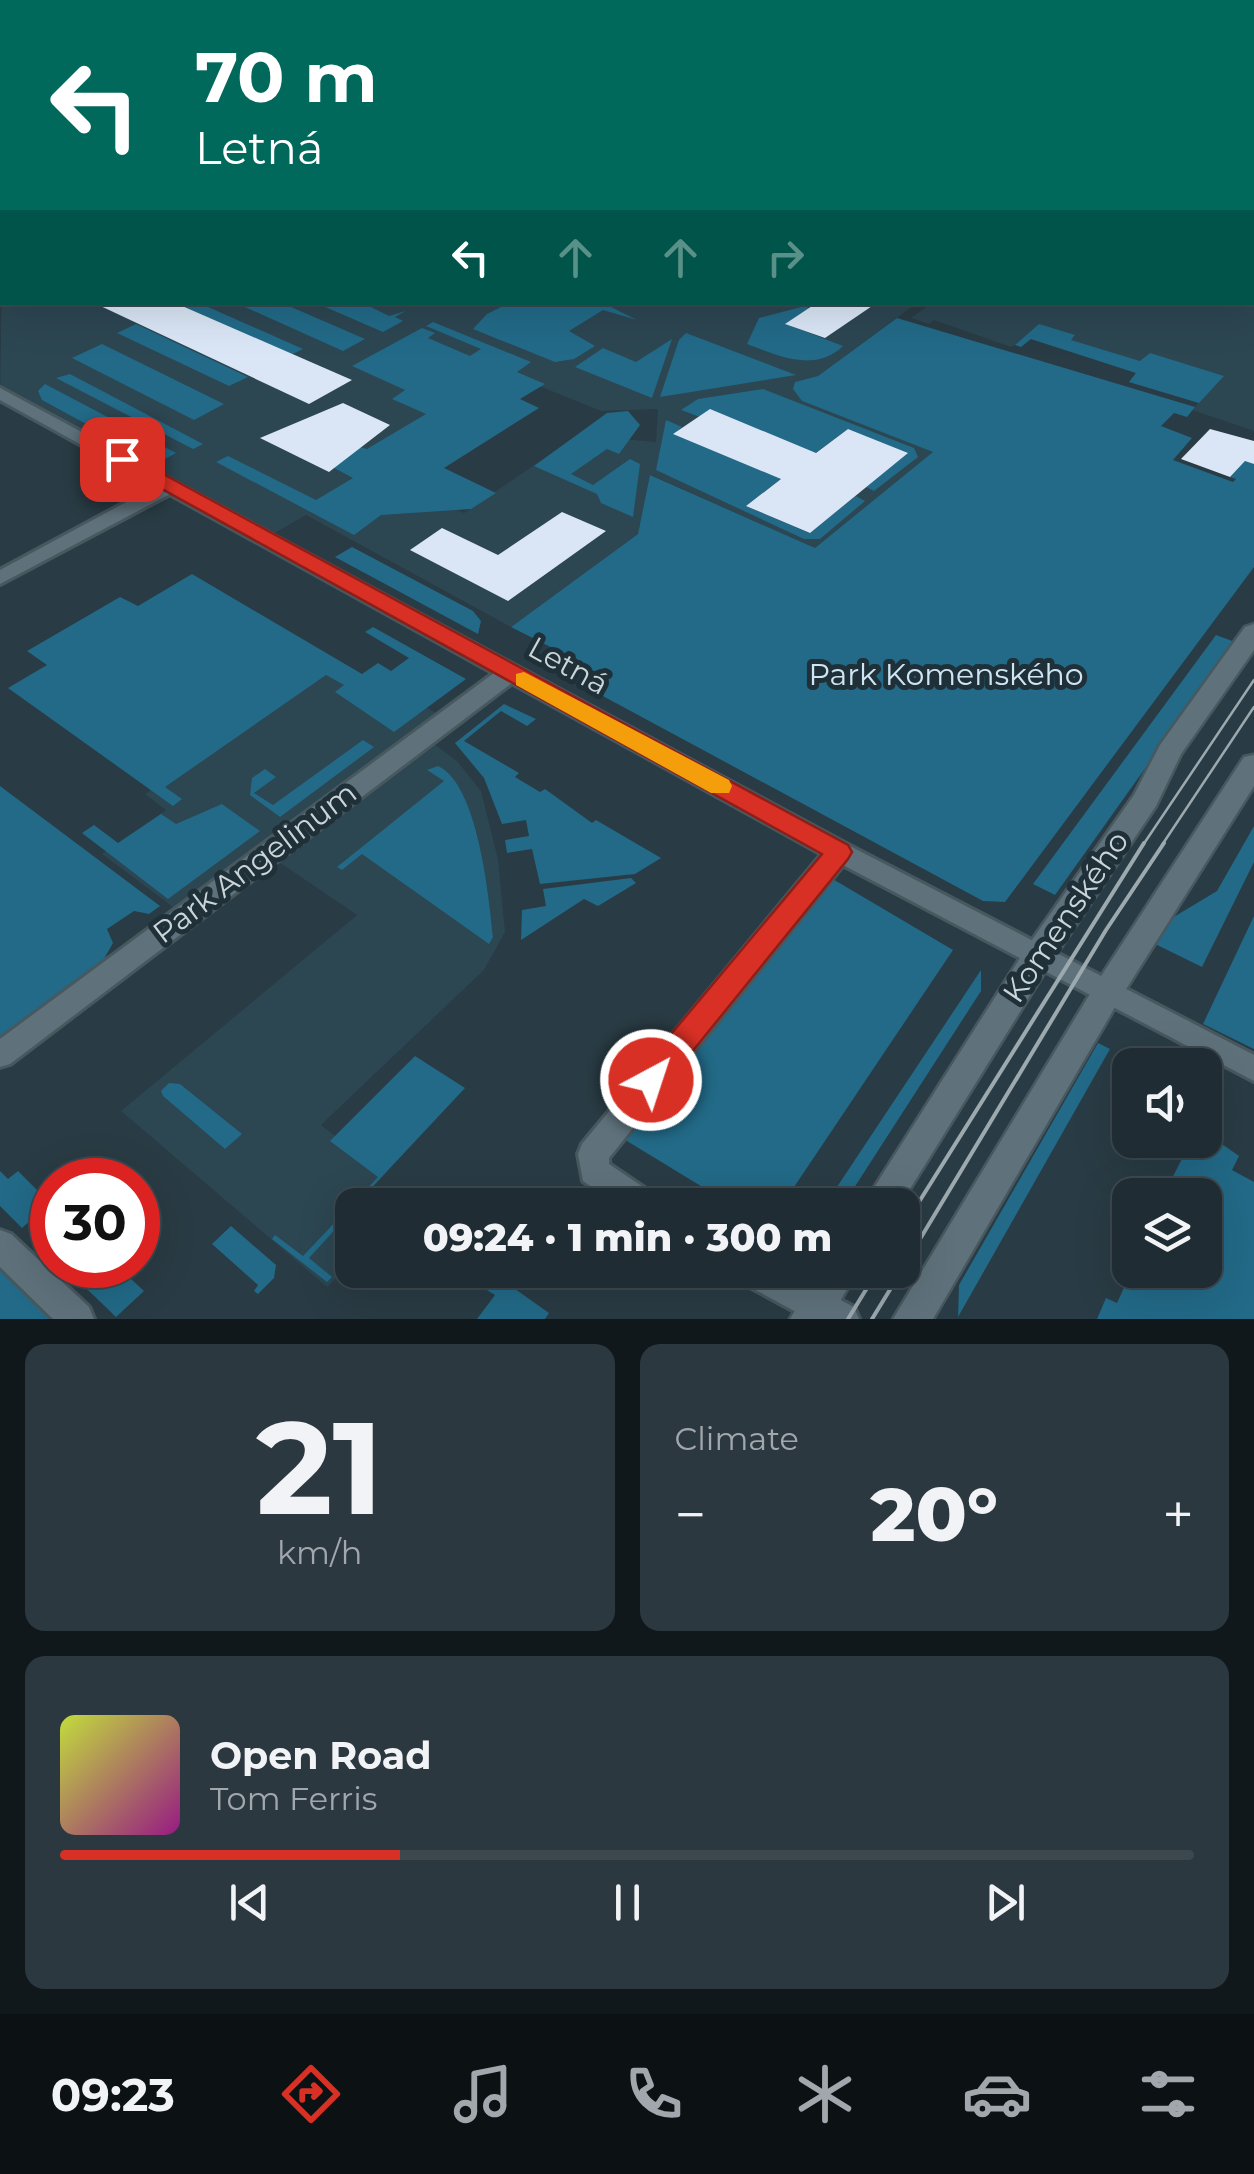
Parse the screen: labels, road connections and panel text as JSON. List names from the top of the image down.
{
  "streets": {
    "street": ["Letná", "Park Angelinum", "Komenského"]
  },
  "crossings": [
    ["Letná", "Park Angelinum"],
    ["Letná", "Komenského"]
  ],
  "parks": ["Park Komenského"],
  "page": {
    "turn": ["70 m", "Letná"],
    "limit": "30",
    "trip": "09:24 · 1 min · 300 m",
    "tile": [
      ["21", "km/h"],
      "Climate"
    ],
    "heat": ["−", "20°", "+"],
    "song": ["Open Road", "Tom Ferris"],
    "tabs": "09:23"
  }
}
